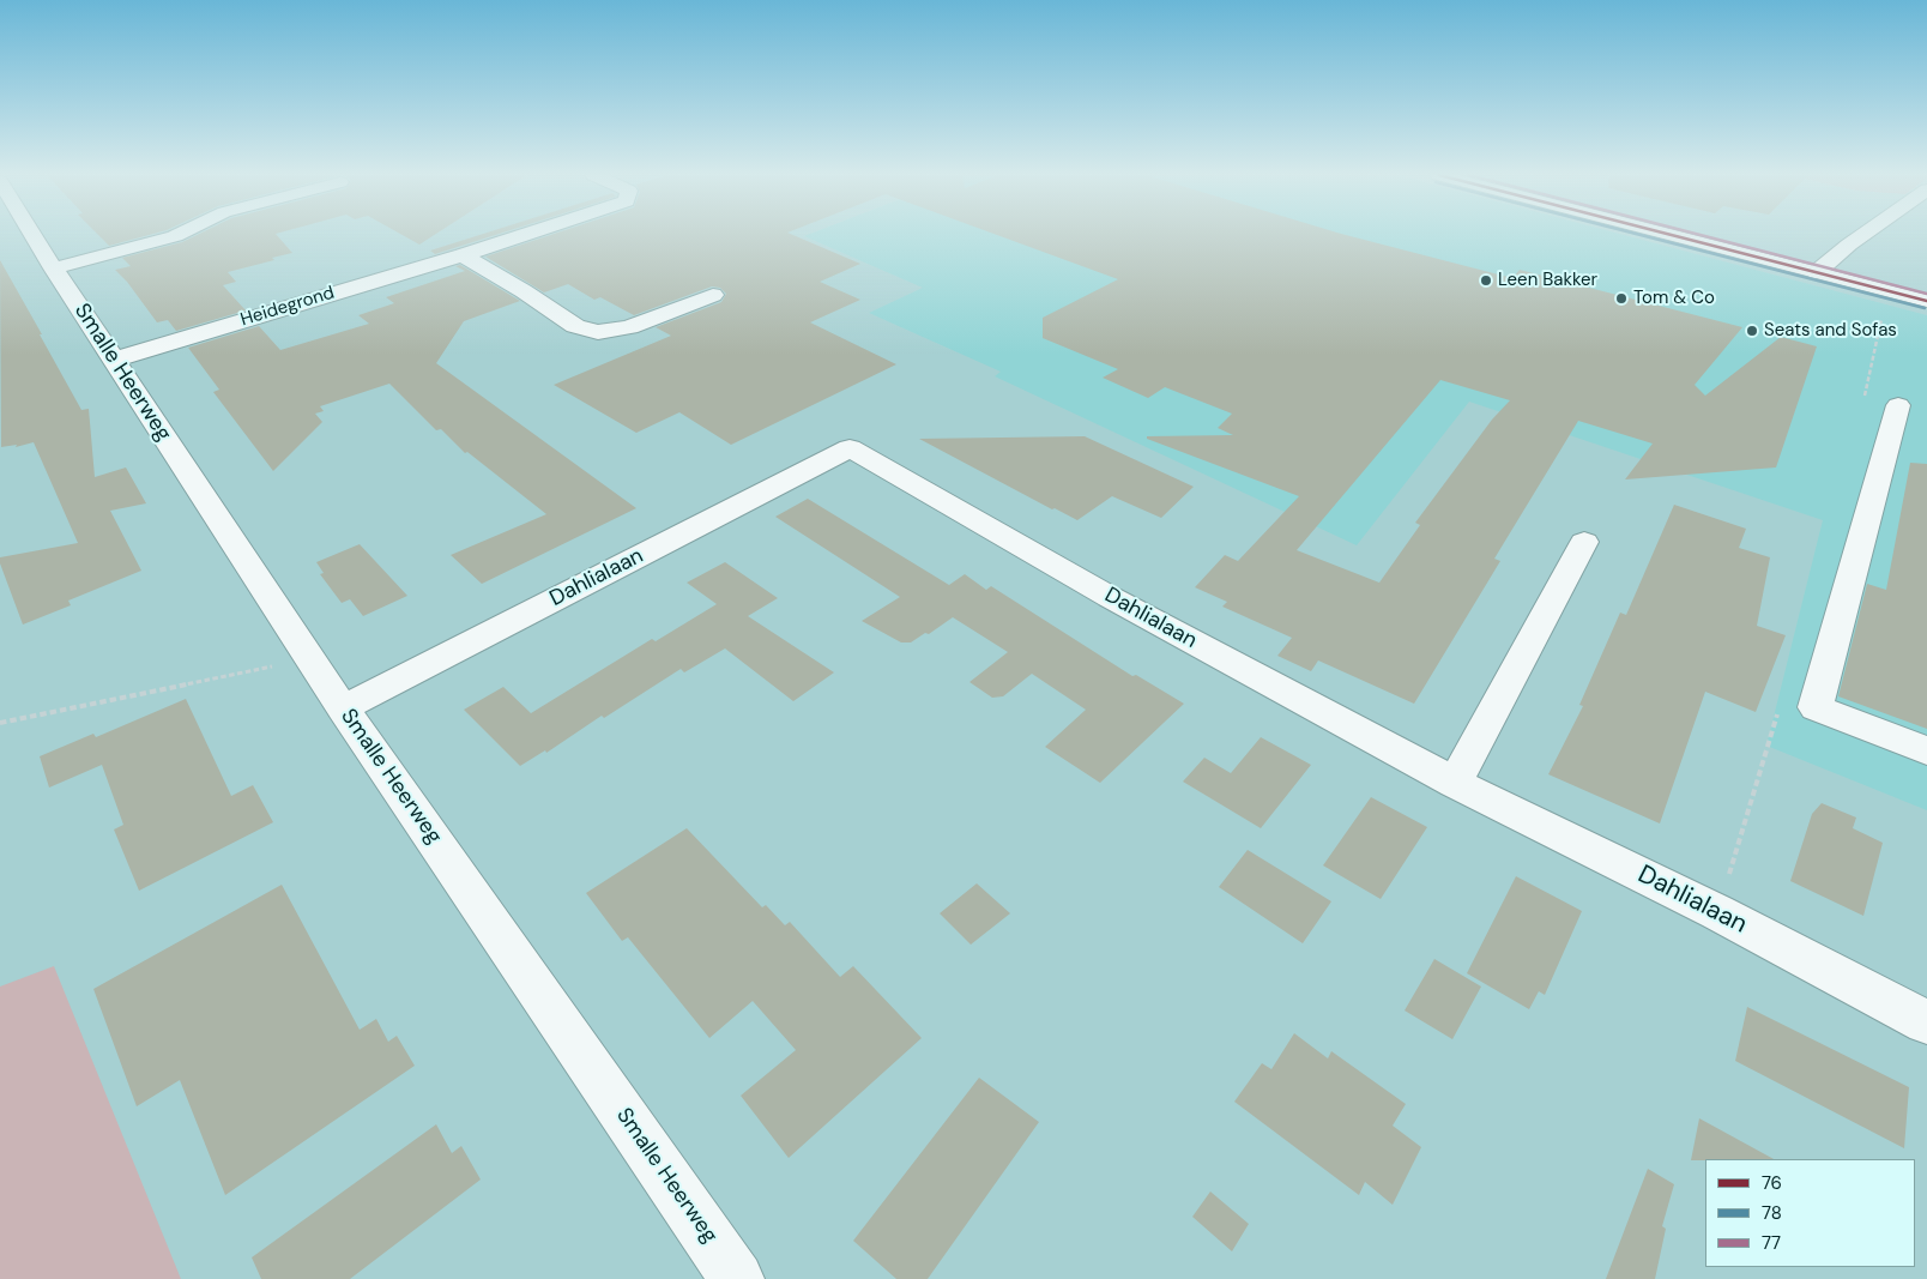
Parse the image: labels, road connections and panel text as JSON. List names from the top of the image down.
{
  "streets": {
    "street": ["Heidegrond", "Smalle Heerweg", "Dahlialaan"]
  },
  "crossings": [
    ["Heidegrond", "Smalle Heerweg"],
    ["Smalle Heerweg", "Dahlialaan"]
  ],
  "places": ["Leen Bakker", "Tom & Co", "Seats and Sofas"],
  "lines": ["transit line 76", "transit line 78", "transit line 77"],
  "legend": ["76", "78", "77"]
}
